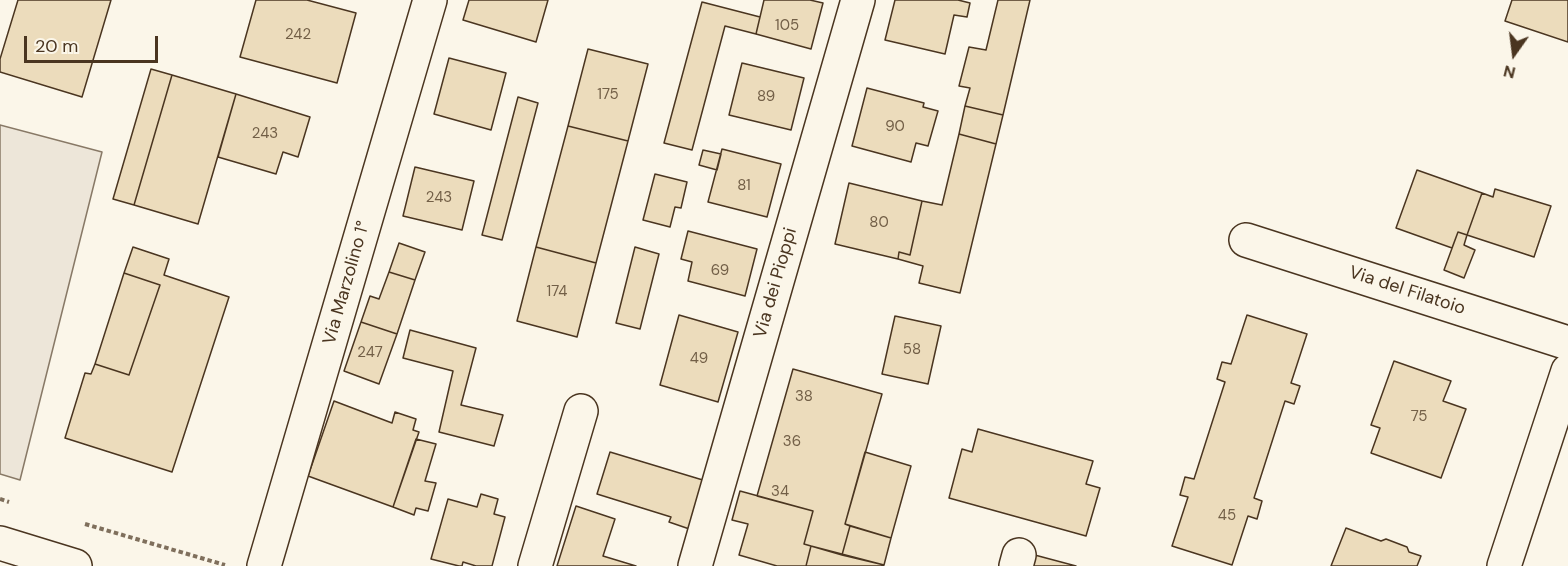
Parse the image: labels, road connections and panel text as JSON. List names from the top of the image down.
{
  "streets": {
    "street": ["Via Marzolino 1°", "Via dei Pioppi", "Via del Filatoio"]
  },
  "house_numbers": [
    "105",
    "242",
    "175",
    "89",
    "90",
    "243",
    "81",
    "243",
    "80",
    "69",
    "174",
    "58",
    "247",
    "49",
    "38",
    "75",
    "36",
    "34",
    "45"
  ],
  "scale_bar": "20 m",
  "north": "bottom"
}
